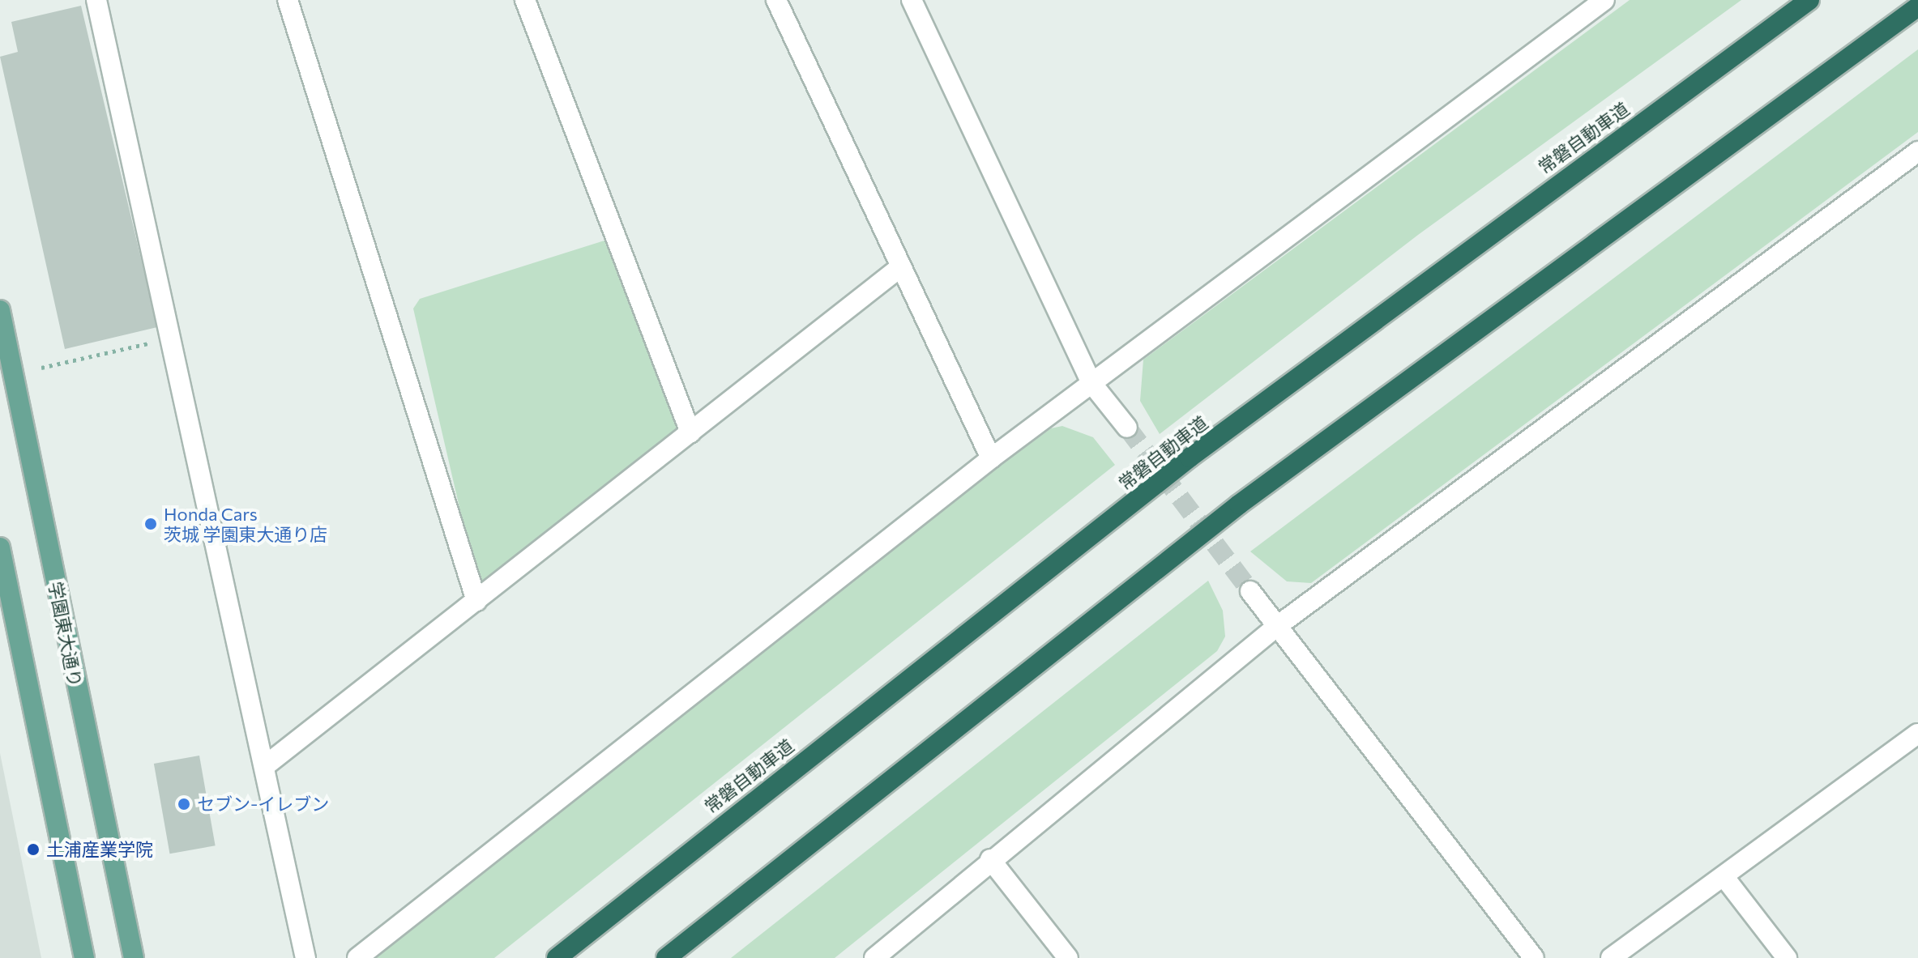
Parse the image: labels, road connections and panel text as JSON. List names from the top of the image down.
{
  "streets": {
    "highway": ["常磐自動車道"],
    "main road": ["学園東大通り"]
  },
  "places": ["Honda Cars 茨城 学園東大通り店", "セブン-イレブン", "土浦産業学院"]
}
